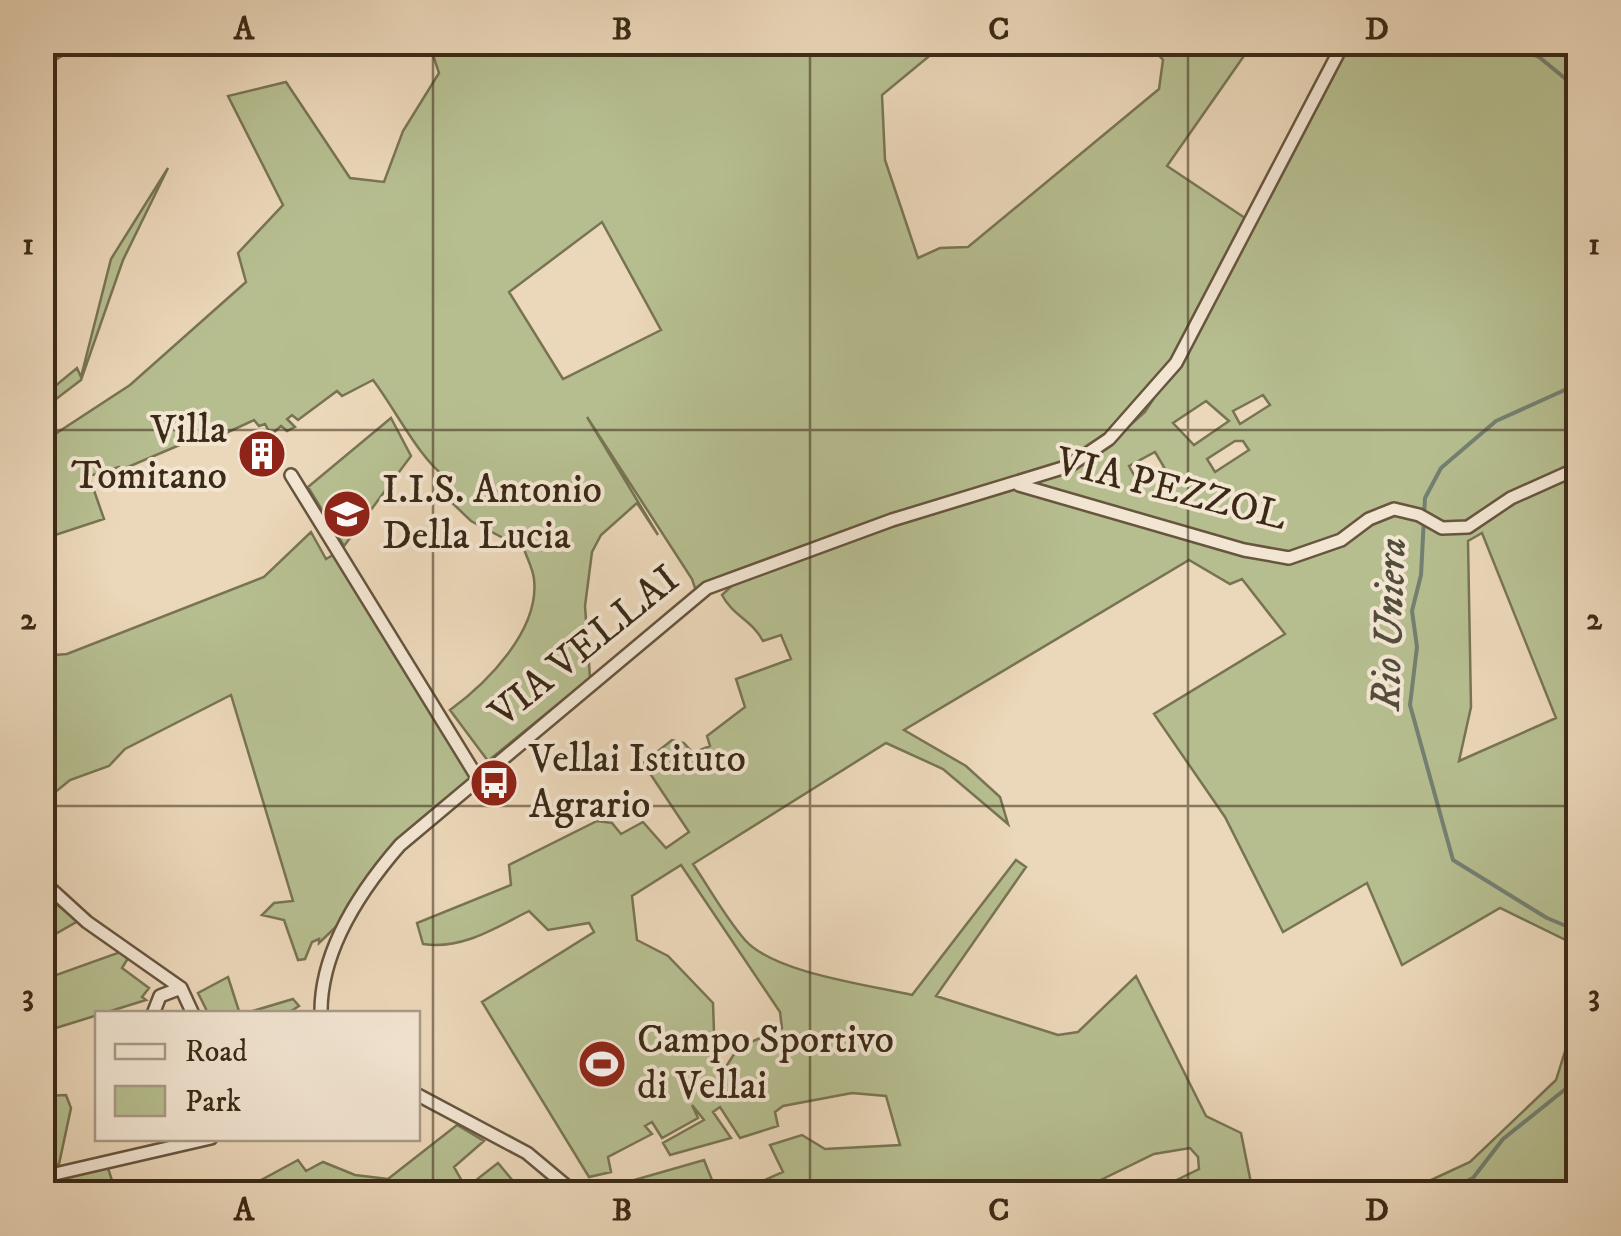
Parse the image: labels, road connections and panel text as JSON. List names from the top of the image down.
{
  "streets": {
    "street": ["VIA PEZZOL", "VIA VELLAI"]
  },
  "crossings": [
    ["VIA PEZZOL", "VIA VELLAI"]
  ],
  "water": ["Rio Uniera"],
  "places": {
    "building": ["Villa Tomitano"],
    "school or university": ["I.I.S. Antonio Della Lucia"],
    "bus stop": ["Vellai Istituto Agrario"],
    "sports": ["Campo Sportivo di Vellai"]
  },
  "legend": ["Road", "Park"],
  "grid": {
    "columns": [
      "A",
      "B",
      "C",
      "D"
    ],
    "rows": ["1", "2", "3"]
  }
}
